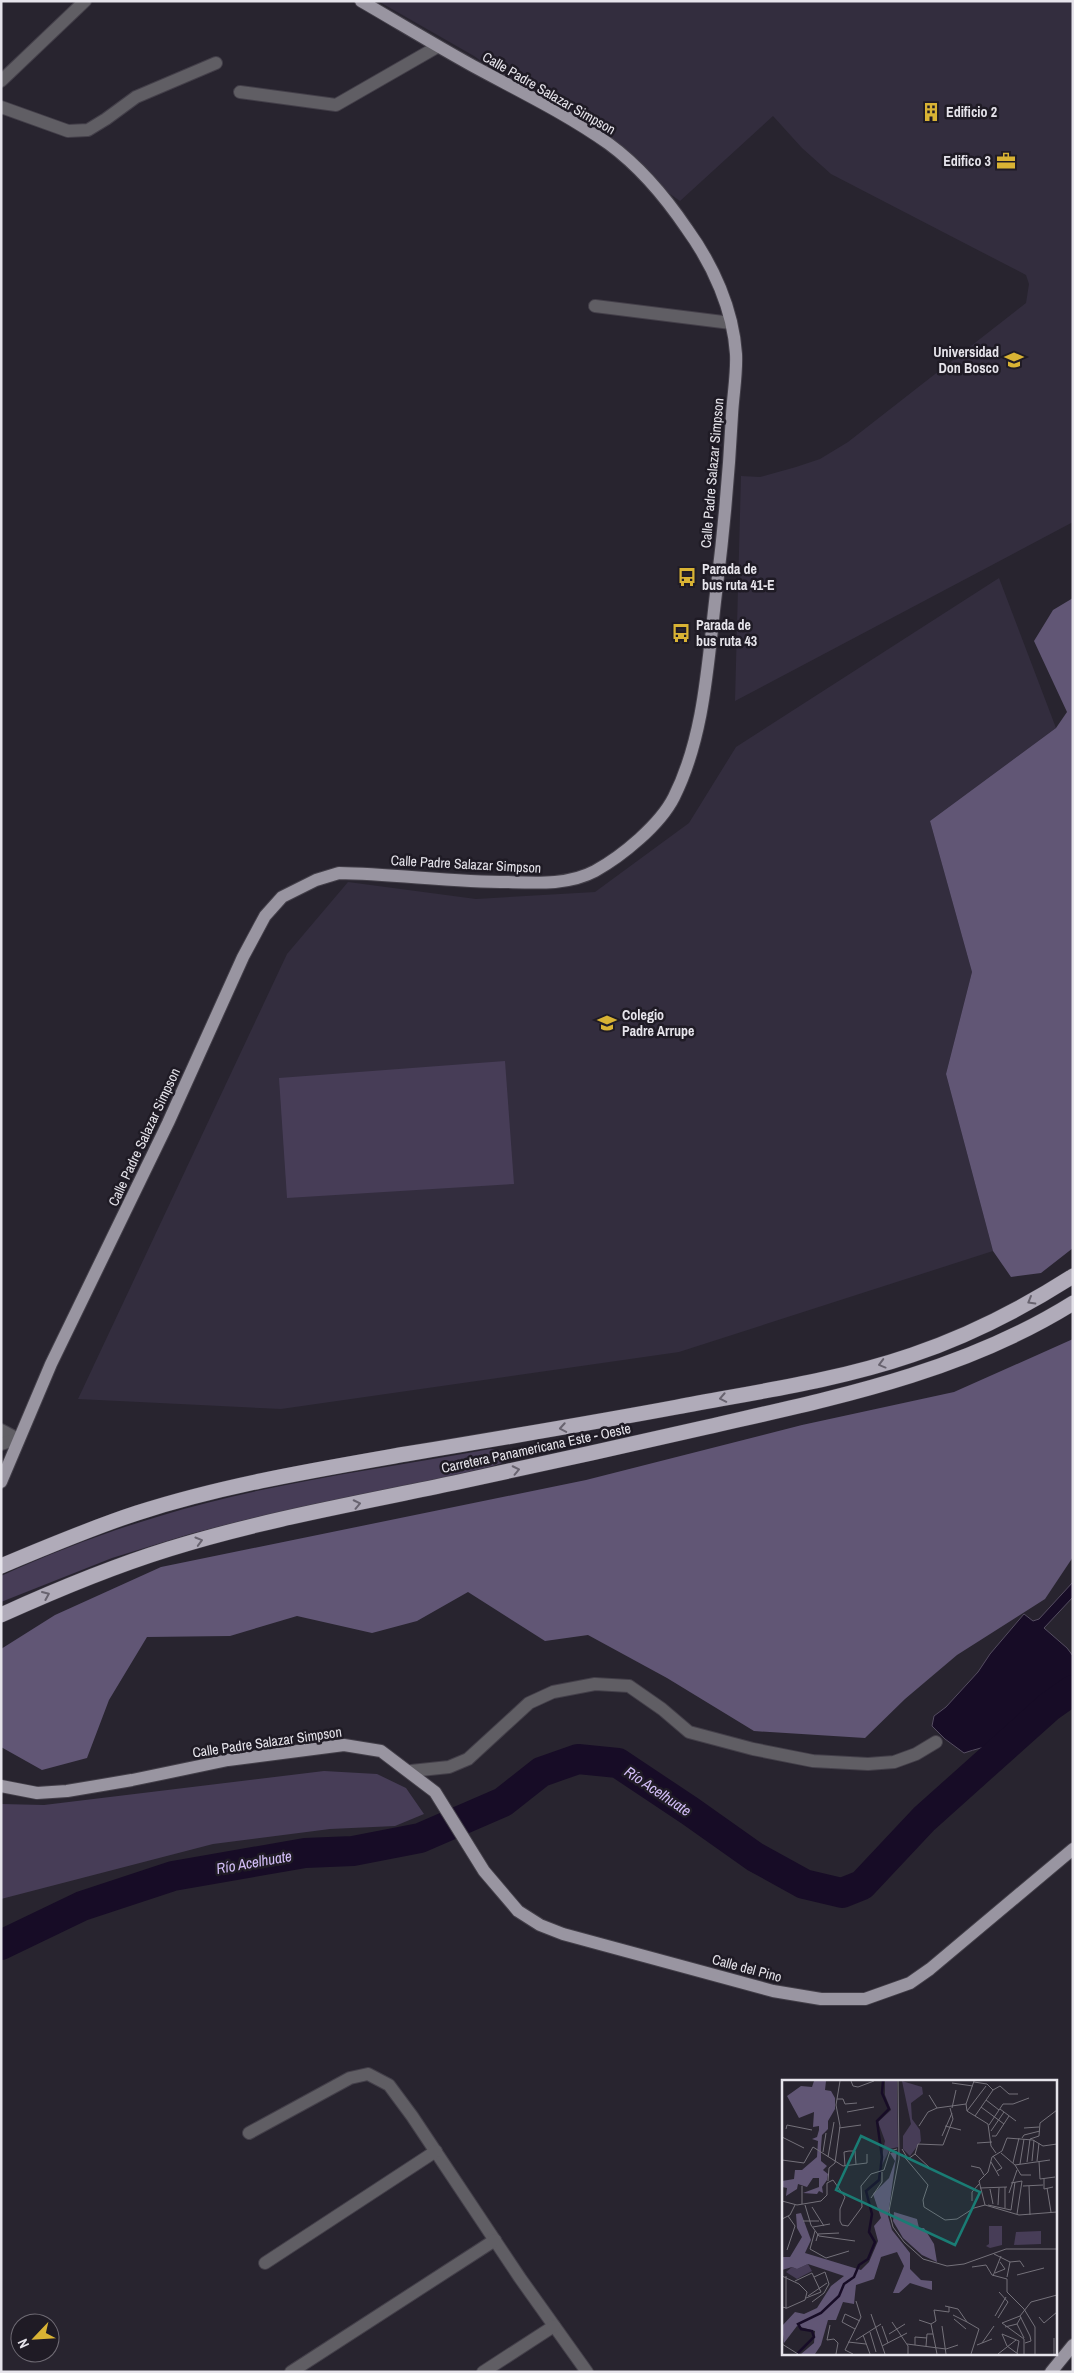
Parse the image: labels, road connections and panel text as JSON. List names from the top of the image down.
{
  "streets": {
    "highway": ["Carretera Panamericana Este - Oeste"],
    "main road": ["Calle Padre Salazar Simpson", "Calle del Pino"]
  },
  "crossings": [
    ["Calle Padre Salazar Simpson", "Calle del Pino"]
  ],
  "water": ["Río Acelhuate"],
  "places": {
    "building": ["Edificio 2"],
    "office": ["Edifico 3"],
    "school or university": ["Universidad Don Bosco", "Colegio Padre Arrupe"],
    "bus stop": ["Parada de bus ruta 41-E", "Parada de bus ruta 43"]
  },
  "north": "bottom left"
}
